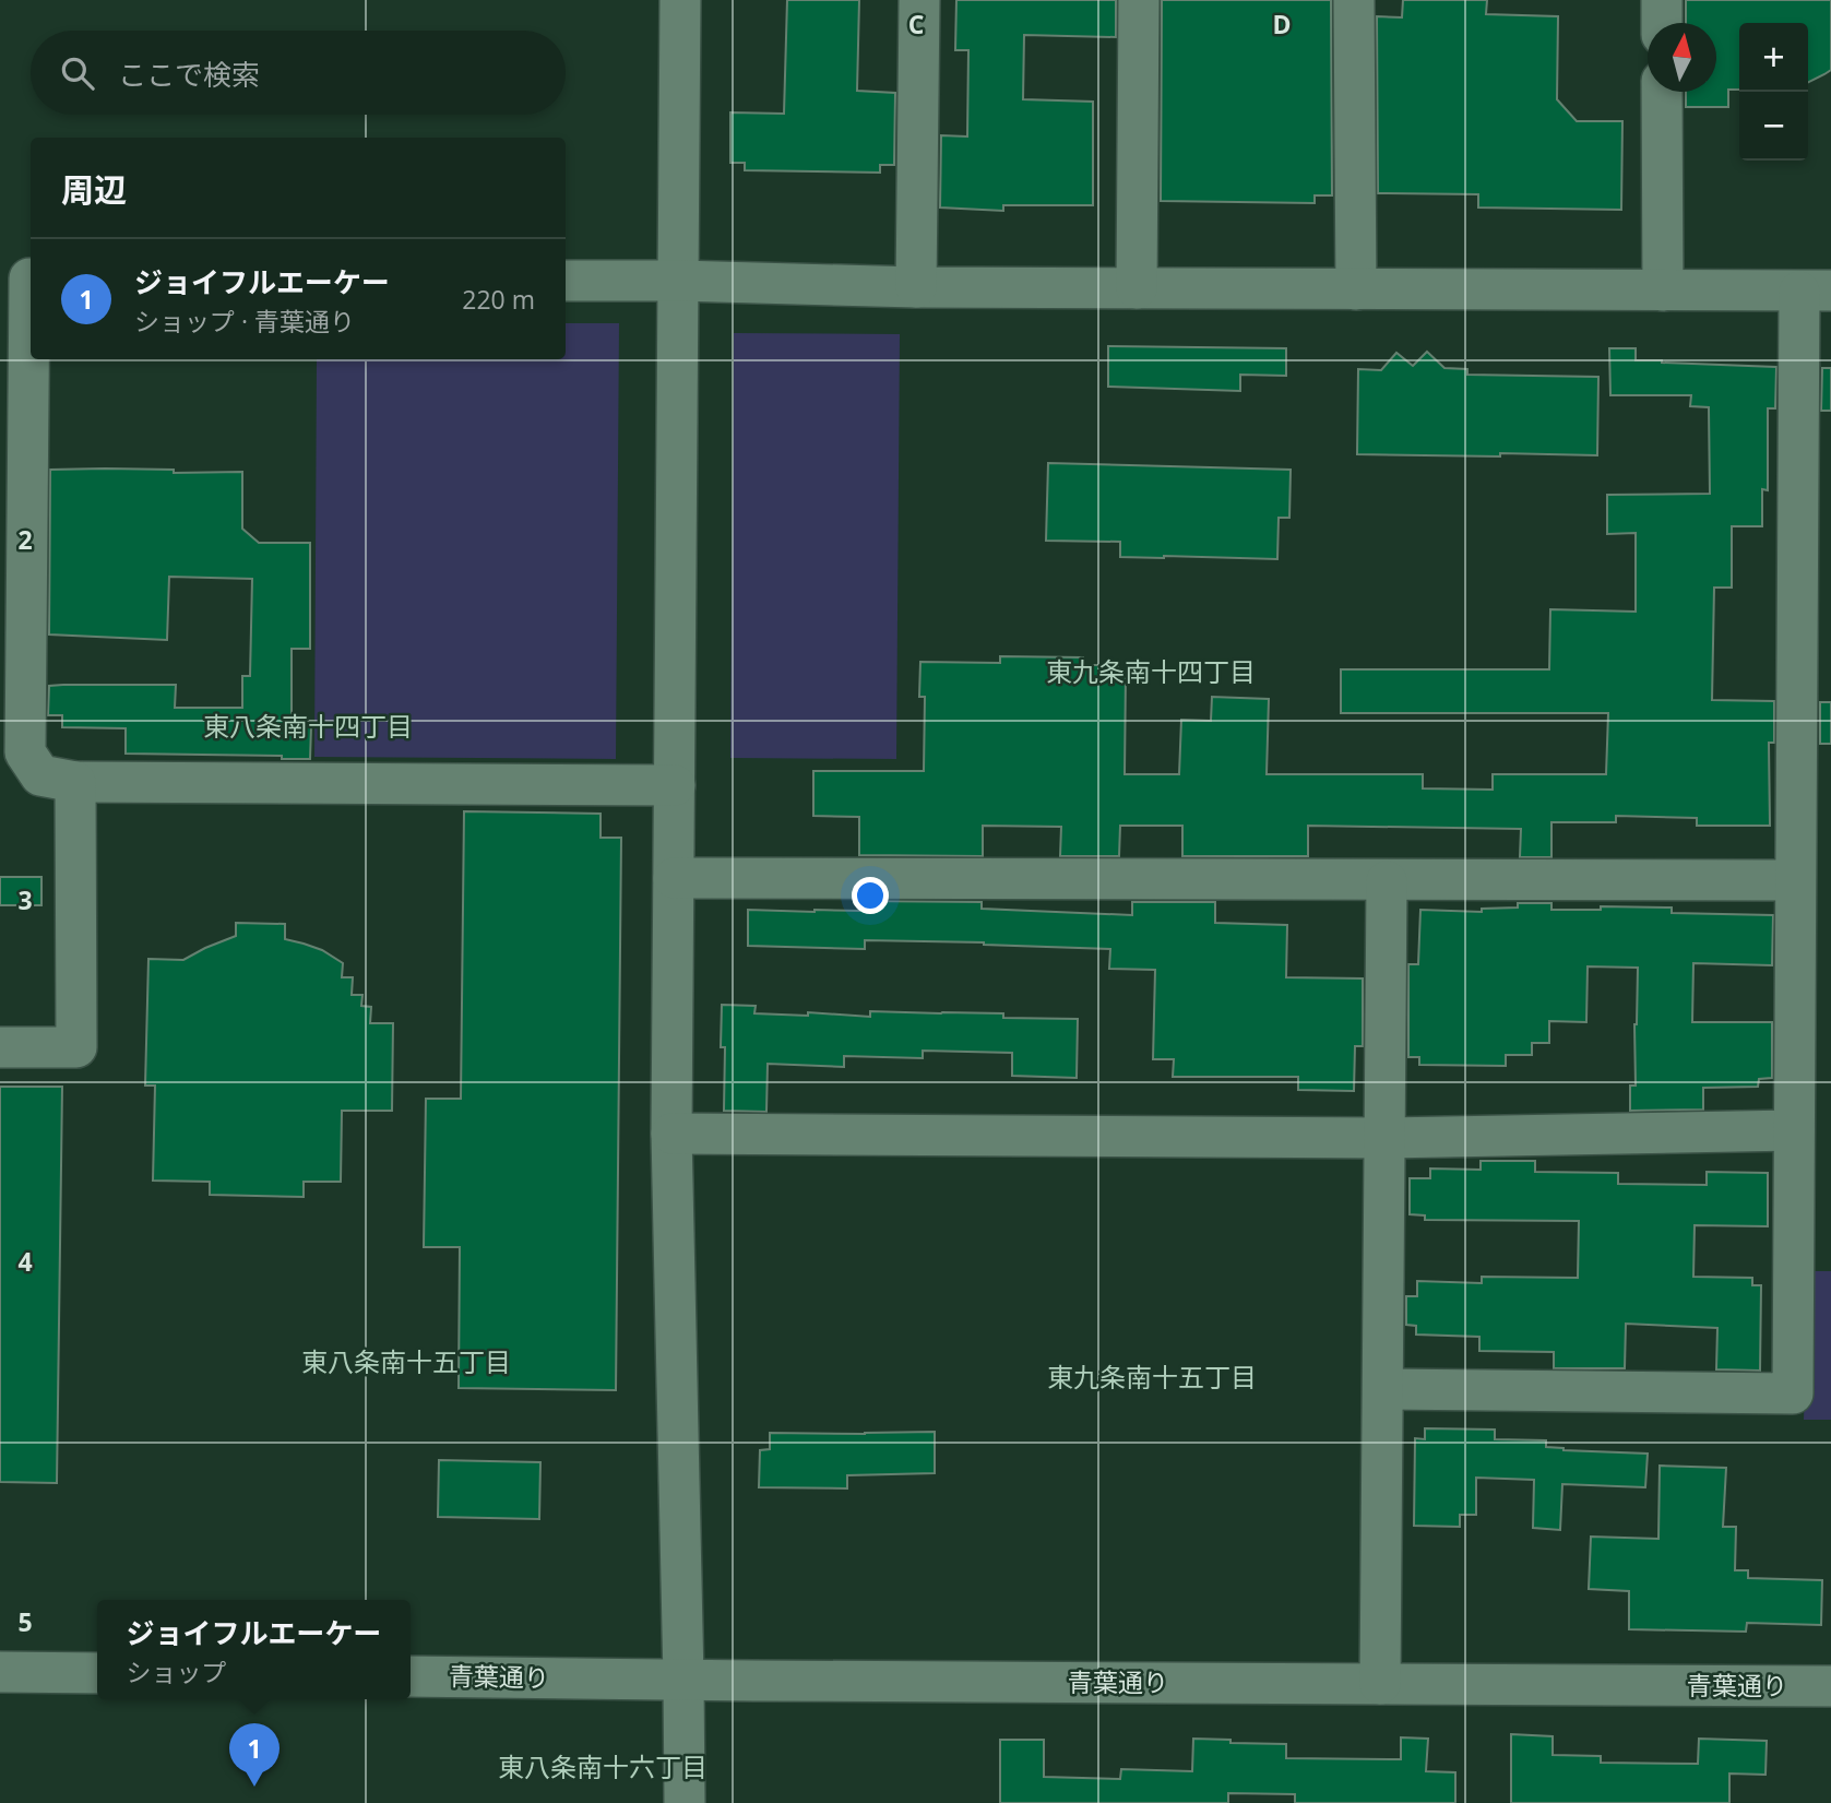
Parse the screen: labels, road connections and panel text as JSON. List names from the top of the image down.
{
  "streets": {
    "street": ["青葉通り"]
  },
  "districts": [
    "東九条南十四丁目",
    "東八条南十四丁目",
    "東八条南十五丁目",
    "東九条南十五丁目",
    "東八条南十六丁目"
  ],
  "north": "top",
  "page": {
    "map_buttons": ["+", "−"],
    "search": "ここで検索",
    "heading": "周辺",
    "list": [
      {
        "mark": "1",
        "name": "ジョイフルエーケー",
        "note": "ショップ · 青葉通り",
        "value": "220 m"
      }
    ],
    "popup": ["ジョイフルエーケー", "ショップ"],
    "pins": "1"
  },
  "grid": {
    "columns": ["C", "D"],
    "rows": [
      "2",
      "3",
      "4",
      "5"
    ]
  }
}
